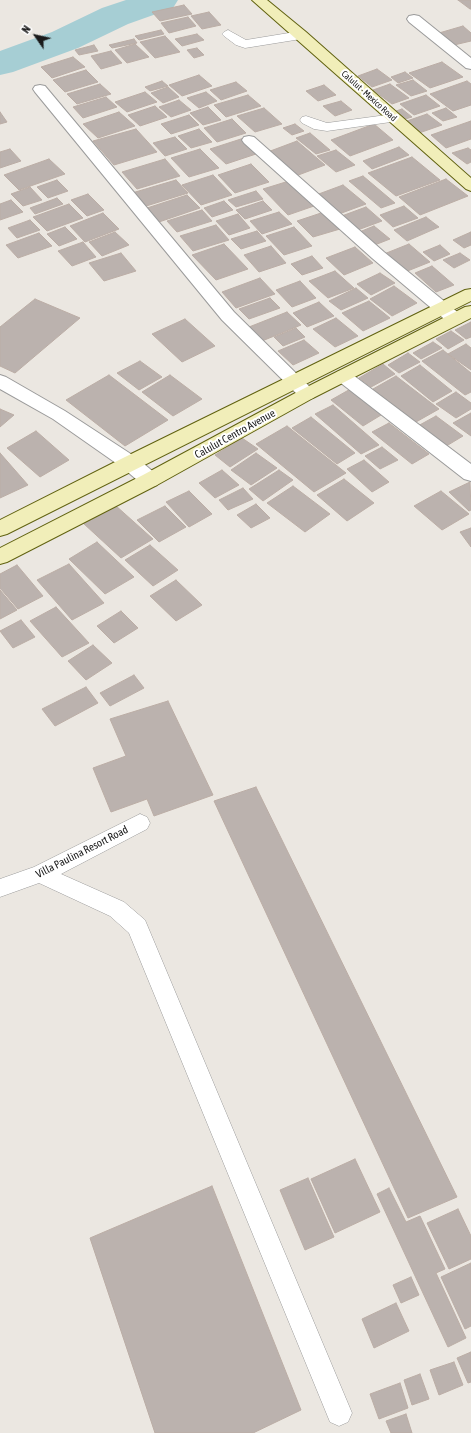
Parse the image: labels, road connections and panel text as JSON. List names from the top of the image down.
{
  "streets": {
    "main road": ["Calulut - Mexico Road", "Calulut Centro Avenue"],
    "lane": ["Villa Paulina Resort Road"]
  },
  "north": "top left"
}
